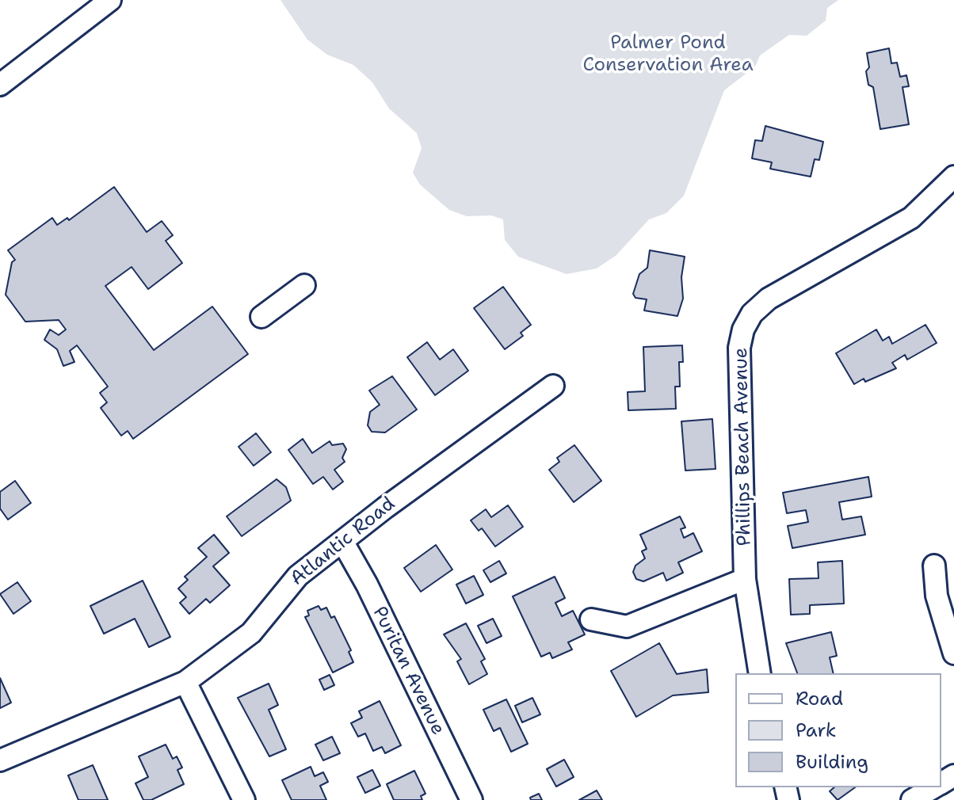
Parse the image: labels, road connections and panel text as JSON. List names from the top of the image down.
{
  "streets": {
    "street": ["Phillips Beach Avenue", "Atlantic Road", "Puritan Avenue"]
  },
  "crossings": [
    ["Atlantic Road", "Puritan Avenue"]
  ],
  "parks": ["Palmer Pond Conservation Area"],
  "legend": ["Road", "Park", "Building"]
}
